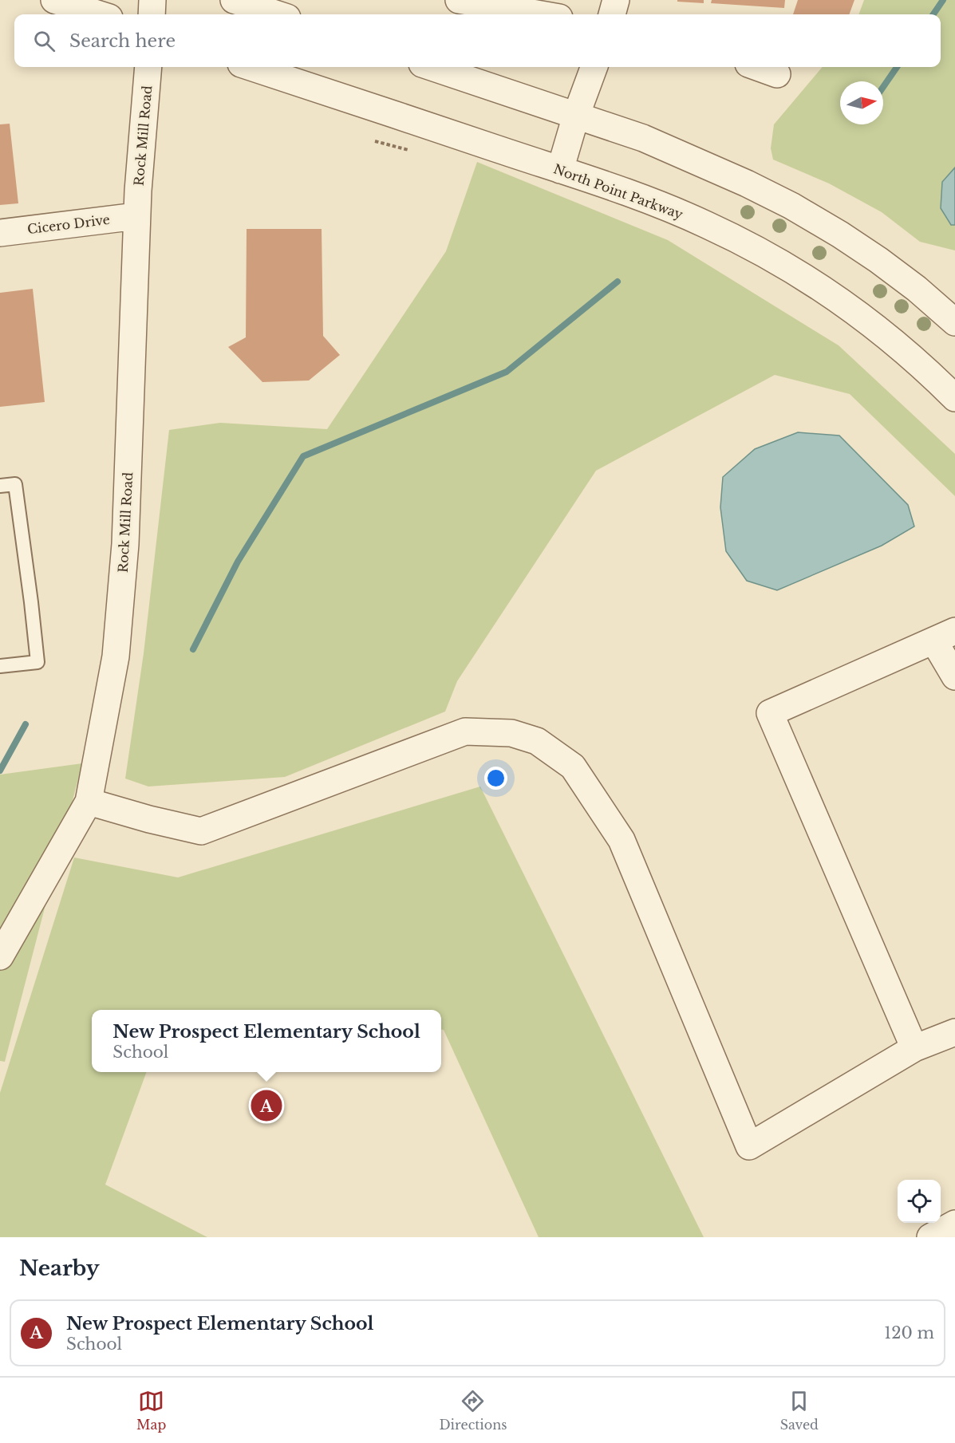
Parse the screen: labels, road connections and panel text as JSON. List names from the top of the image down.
{
  "streets": {
    "street": ["Rock Mill Road", "North Point Parkway", "Cicero Drive"]
  },
  "crossings": [
    ["Rock Mill Road", "Cicero Drive"]
  ],
  "north": "right",
  "page": {
    "search": "Search here",
    "popup": ["New Prospect Elementary School", "School"],
    "pins": "A",
    "heading": "Nearby",
    "list": [
      {
        "mark": "A",
        "name": "New Prospect Elementary School",
        "note": "School",
        "value": "120 m"
      }
    ],
    "nav": ["Map", "Directions", "Saved"]
  }
}
